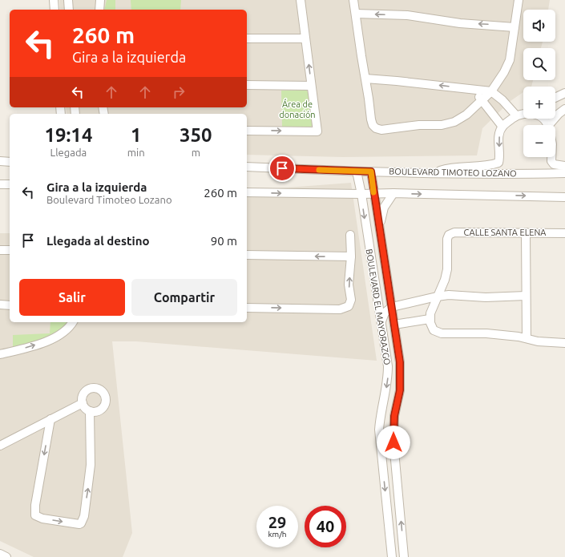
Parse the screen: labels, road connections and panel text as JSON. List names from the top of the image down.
{
  "streets": {
    "street": ["BOULEVARD TIMOTEO LOZANO", "CALLE SANTA ELENA", "BOULEVARD EL MAYORAZGO"]
  },
  "crossings": [
    ["BOULEVARD TIMOTEO LOZANO", "BOULEVARD EL MAYORAZGO"]
  ],
  "parks": ["Área de donación"],
  "page": {
    "map_buttons": ["+", "−"],
    "turn": ["260 m", "Gira a la izquierda"],
    "eta": [
      "19:14",
      "Llegada",
      "1",
      "min",
      "350",
      "m"
    ],
    "list": [
      {
        "name": "Gira a la izquierda",
        "note": "Boulevard Timoteo Lozano",
        "value": "260 m"
      },
      {
        "name": "Llegada al destino",
        "value": "90 m"
      }
    ],
    "buttons": ["Salir", "Compartir"],
    "speed": "29 km/h",
    "limit": "40"
  }
}
